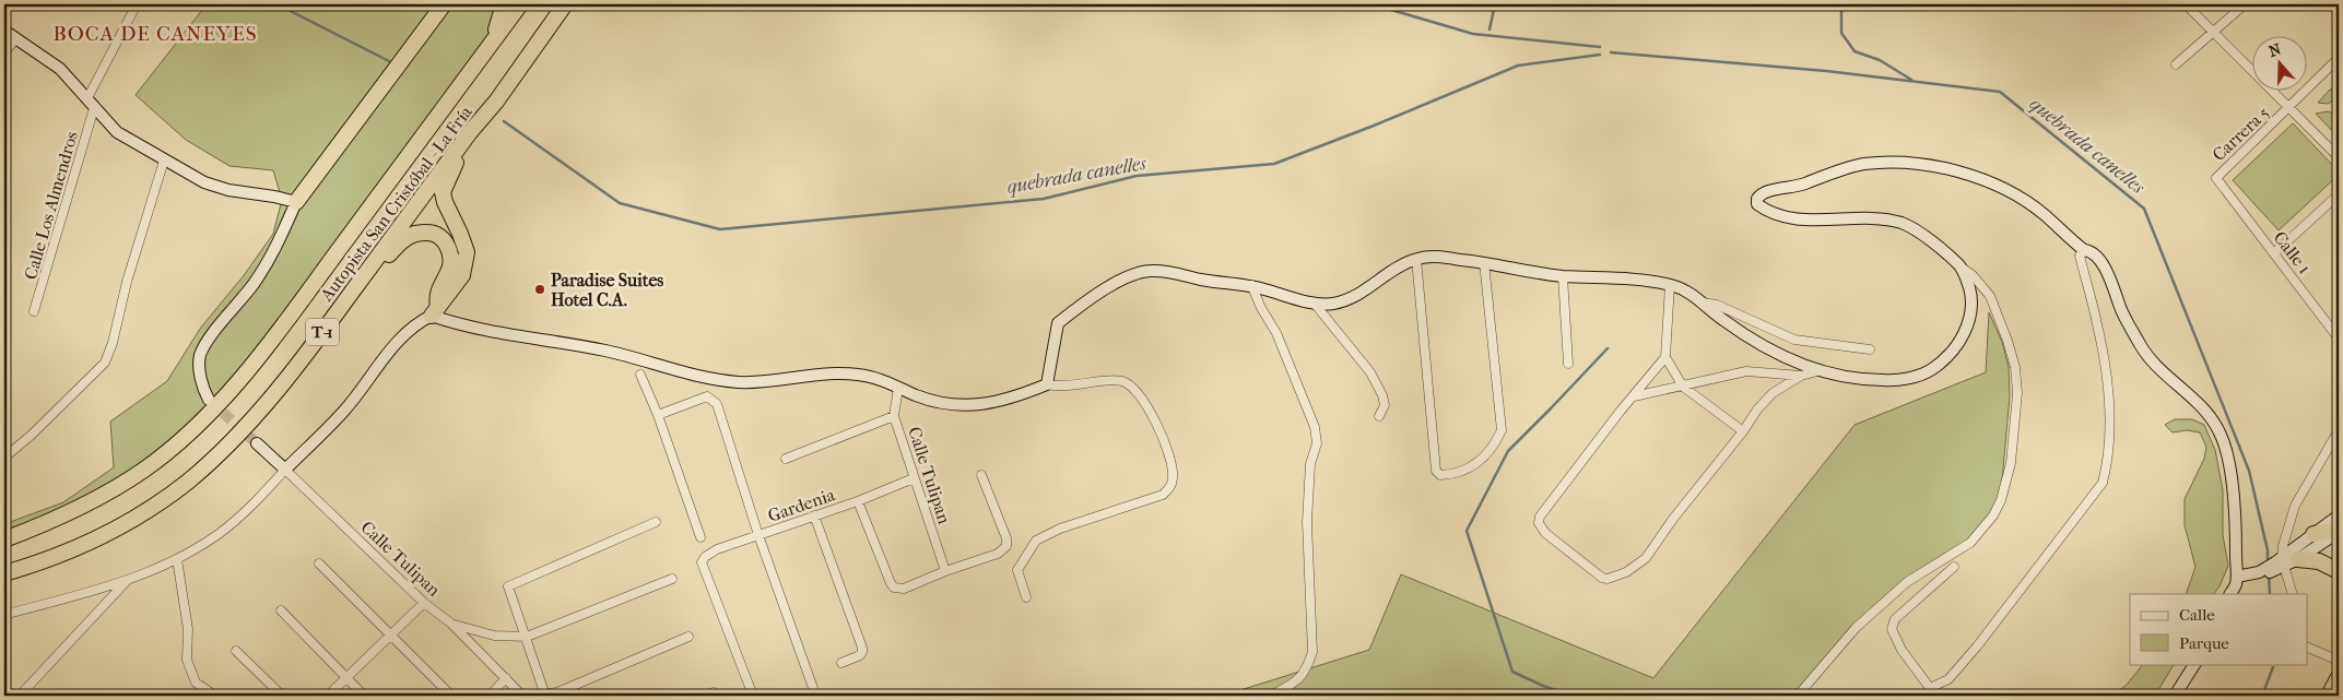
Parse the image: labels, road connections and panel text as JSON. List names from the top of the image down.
{
  "streets": {
    "highway": ["Autopista San Cristóbal - La Fría", "T-1"],
    "street": [
      "Carrera 5",
      "Calle Los Almendros",
      "Calle 1",
      "Calle Tulipan",
      "Gardenia"
    ]
  },
  "crossings": [
    ["Carrera 5", "Calle 1"],
    ["Calle Tulipan", "Gardenia"]
  ],
  "districts": ["BOCA DE CANEYES"],
  "water": ["quebrada canelles"],
  "places": ["Paradise Suites Hotel C.A."],
  "legend": ["Calle", "Parque"],
  "north": "top"
}
